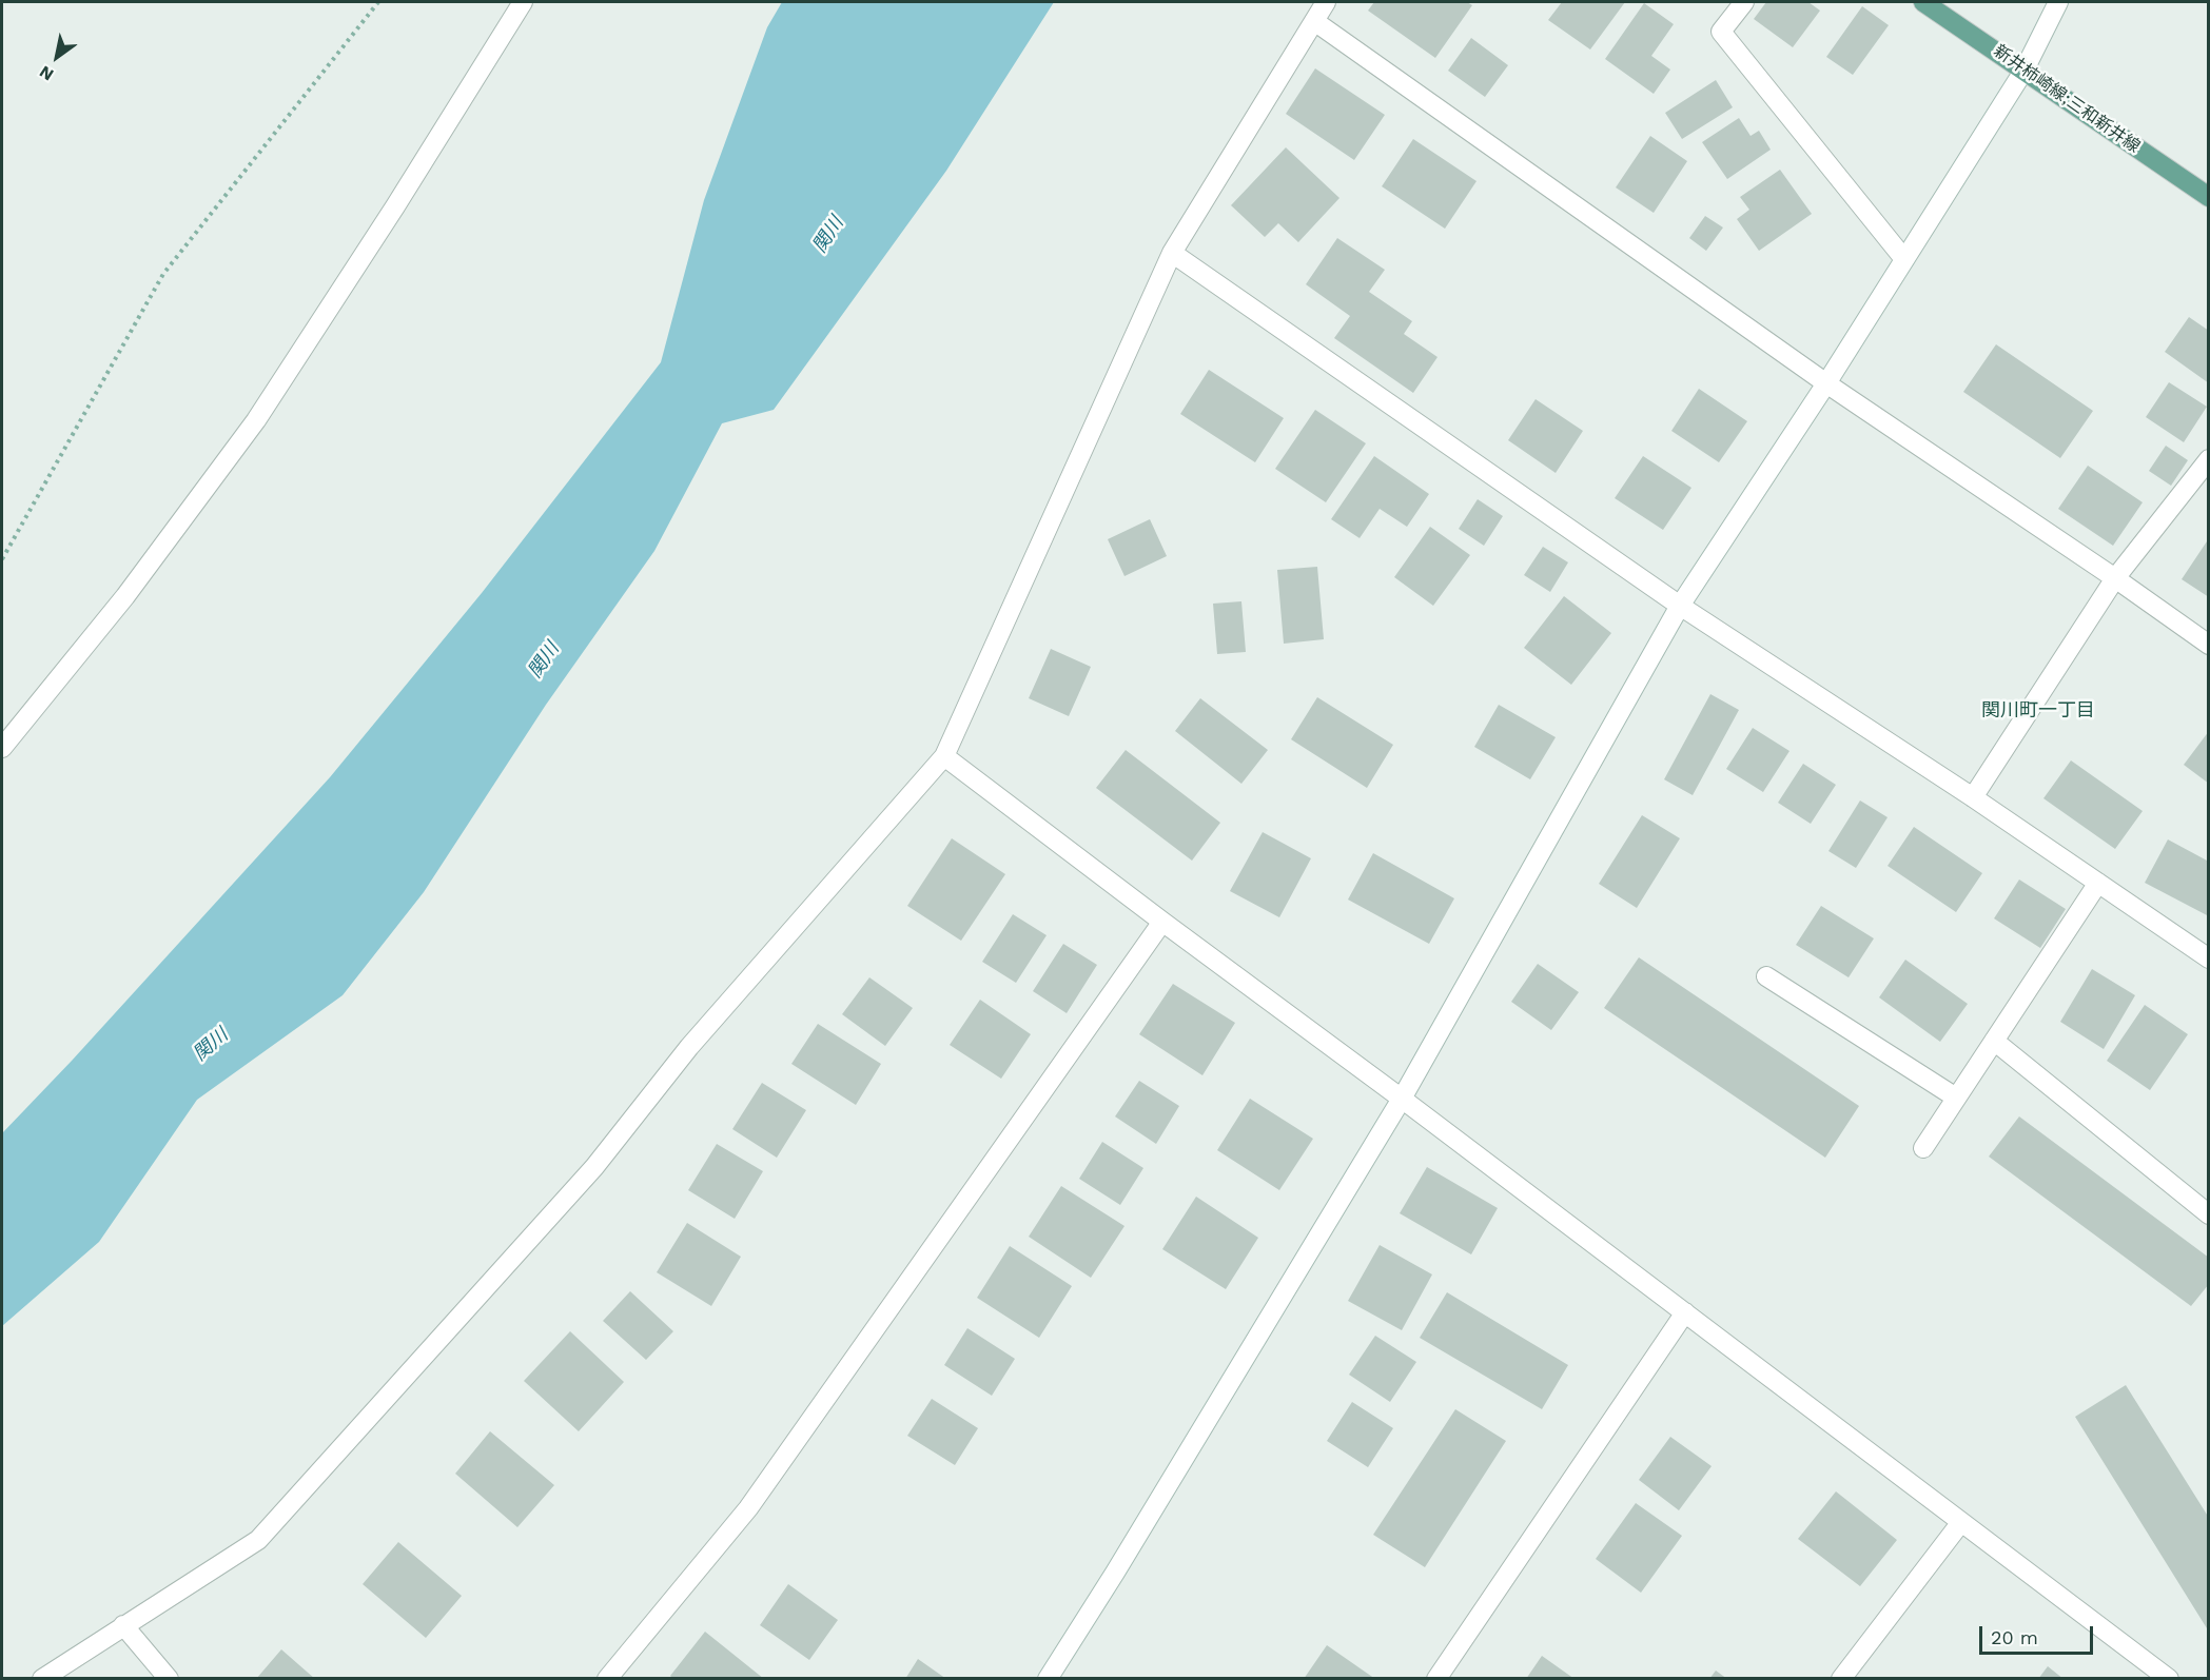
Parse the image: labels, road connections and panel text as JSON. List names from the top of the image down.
{
  "streets": {
    "main road": ["新井柿崎線;三和新井線"]
  },
  "districts": ["関川町一丁目"],
  "water": ["関川"],
  "scale_bar": "20 m",
  "north": "bottom left"
}
